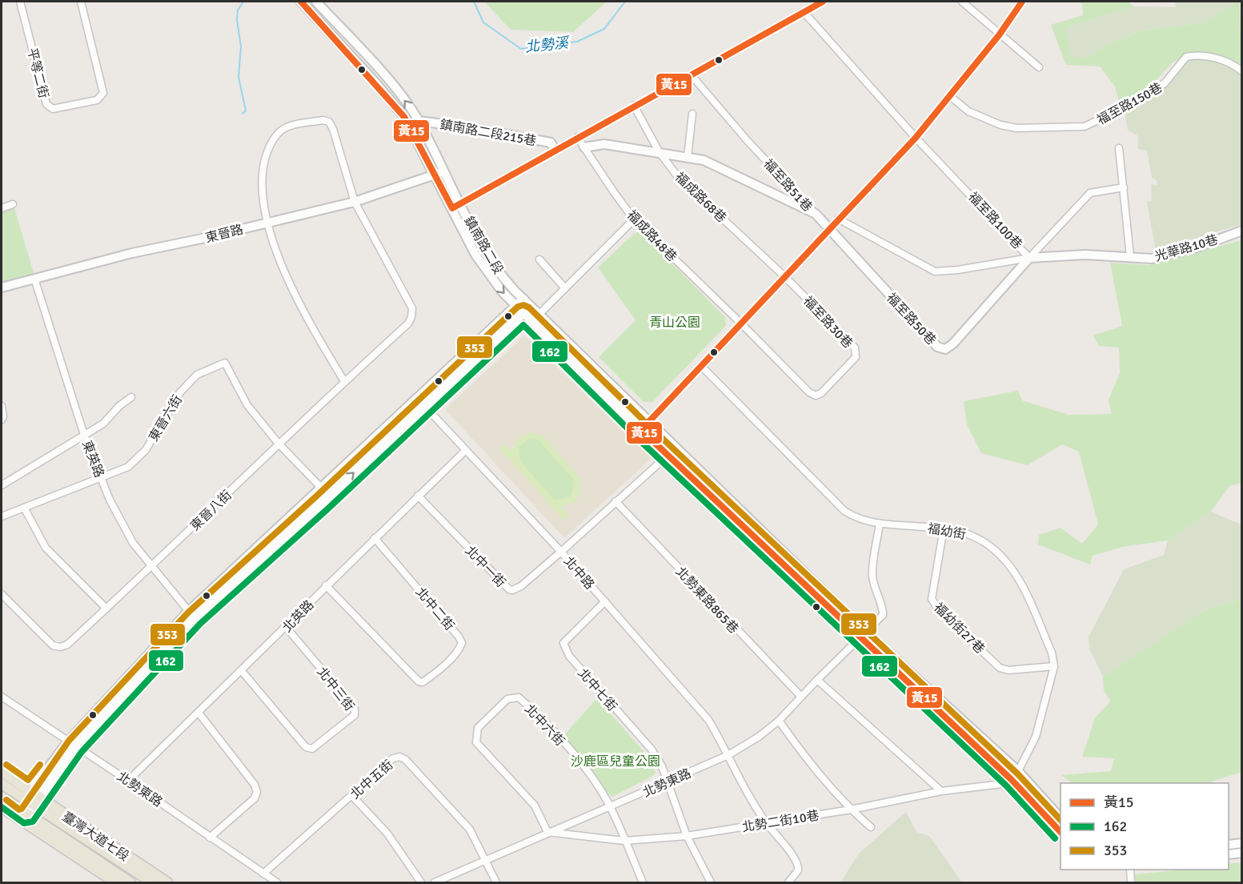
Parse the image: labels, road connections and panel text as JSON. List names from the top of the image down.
{
  "streets": {
    "main road": ["臺灣大道七段"],
    "street": [
      "平等二街",
      "福至路150巷",
      "鎮南路二段215巷",
      "福至路51巷",
      "福成路68巷",
      "福至路100巷",
      "東晉路",
      "福成路48巷",
      "鎮南路二段",
      "光華路10巷",
      "福至路50巷",
      "福至路30巷",
      "東晉六街",
      "東英路",
      "東晉八街",
      "福幼街",
      "北中一街",
      "北中路",
      "北勢東路865巷",
      "北中二街",
      "北英路",
      "福幼街27巷",
      "北中三街",
      "北中七街",
      "北中六街",
      "北中五街",
      "北勢東路",
      "北勢二街10巷"
    ]
  },
  "crossings": [
    ["鎮南路二段215巷", "鎮南路二段"],
    ["福至路51巷", "福成路68巷"],
    ["福至路51巷", "福成路48巷"],
    ["福至路51巷", "福至路50巷"],
    ["福成路68巷", "福至路30巷"],
    ["福至路100巷", "光華路10巷"],
    ["福至路100巷", "福至路50巷"],
    ["東晉路", "鎮南路二段"],
    ["東晉路", "東英路"],
    ["東晉路", "東晉八街"],
    ["福成路48巷", "福至路30巷"],
    ["鎮南路二段", "北中一街"],
    ["鎮南路二段", "北勢東路"],
    ["鎮南路二段", "北勢二街10巷"],
    ["光華路10巷", "福至路50巷"],
    ["東晉六街", "東英路"],
    ["東晉六街", "東晉八街"],
    ["東英路", "東晉八街"],
    ["福幼街", "福幼街27巷"],
    ["福幼街", "北勢東路"],
    ["北中一街", "北中路"],
    ["北中一街", "北勢東路865巷"],
    ["北中一街", "北英路"],
    ["北中路", "北英路"],
    ["北中路", "北中七街"],
    ["北中路", "北勢東路"],
    ["北中路", "北勢二街10巷"],
    ["北勢東路865巷", "北勢東路"],
    ["北中二街", "北英路"],
    ["北英路", "北中三街"],
    ["北英路", "北勢東路"],
    ["北中七街", "北勢東路"],
    ["北中六街", "北勢東路"],
    ["北中六街", "北勢二街10巷"],
    ["北中五街", "北勢東路"],
    ["北勢東路", "北勢二街10巷"]
  ],
  "water": ["北勢溪"],
  "parks": ["青山公園", "沙鹿區兒童公園"],
  "lines": ["transit line 黃15", "transit line 353", "transit line 162"],
  "legend": ["黃15", "162", "353"]
}
